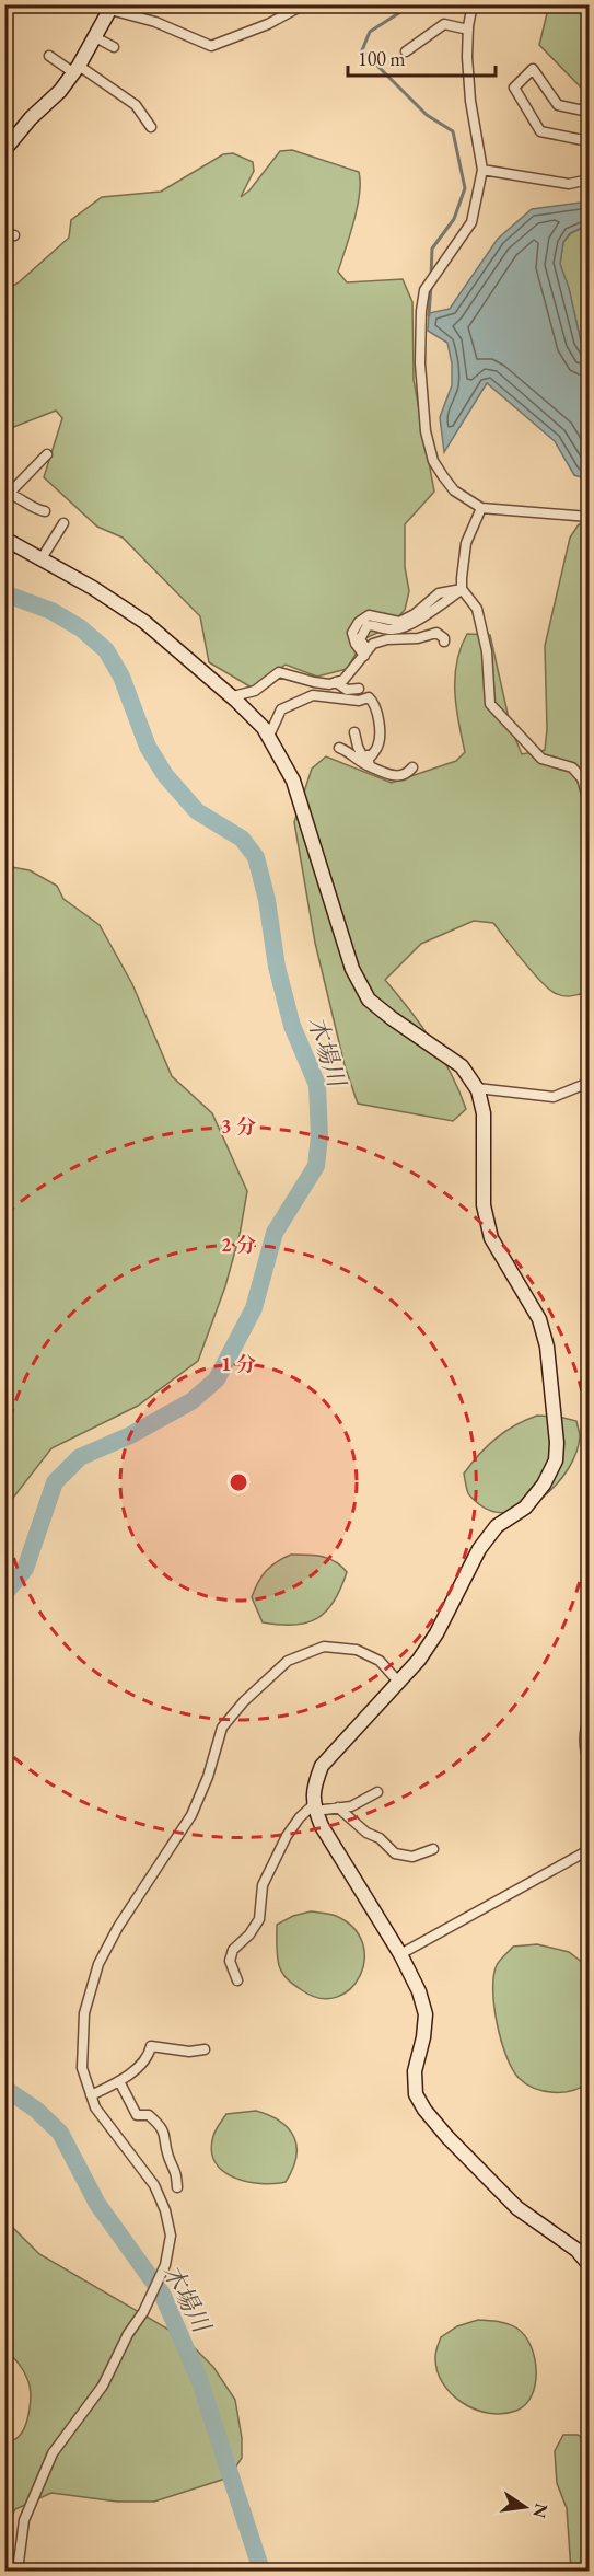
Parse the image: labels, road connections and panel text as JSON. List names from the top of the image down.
{
  "water": ["木場川"],
  "scale_bar": "100 m",
  "north": "right",
  "rings": ["3 分", "2 分", "1 分"]
}
